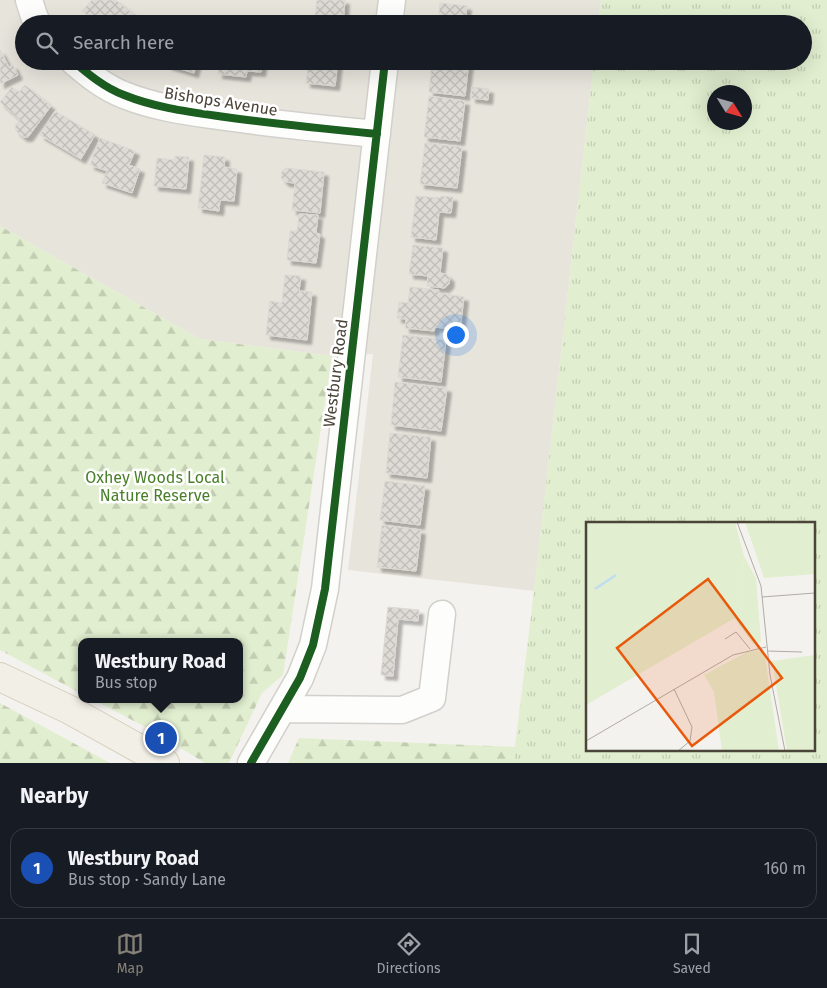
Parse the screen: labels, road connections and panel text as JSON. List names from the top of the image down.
{
  "streets": {
    "street": ["Bishops Avenue", "Westbury Road"]
  },
  "crossings": [
    ["Bishops Avenue", "Westbury Road"]
  ],
  "parks": ["Oxhey Woods Local Nature Reserve"],
  "north": "bottom right",
  "page": {
    "search": "Search here",
    "popup": ["Westbury Road", "Bus stop"],
    "pins": "1",
    "heading": "Nearby",
    "list": [
      {
        "mark": "1",
        "name": "Westbury Road",
        "note": "Bus stop · Sandy Lane",
        "value": "160 m"
      }
    ],
    "nav": ["Map", "Directions", "Saved"]
  }
}
